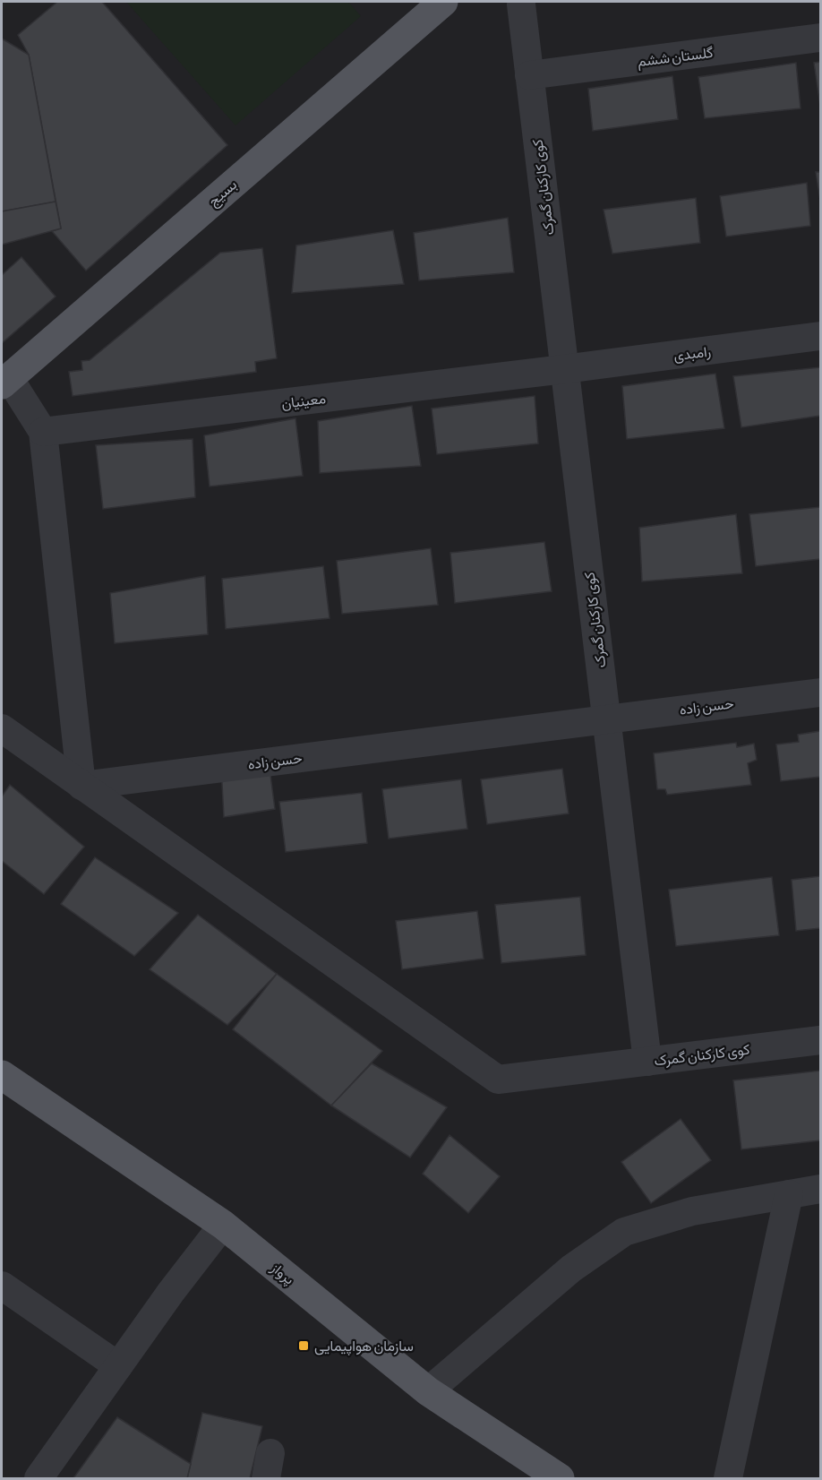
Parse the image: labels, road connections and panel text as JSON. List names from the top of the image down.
{
  "streets": {
    "main road": ["بسیج", "پرواز"],
    "street": [
      "گلستان ششم",
      "کوی کارکنان گمرک",
      "رامبدی",
      "معینیان",
      "حسن زاده"
    ]
  },
  "crossings": [
    ["گلستان ششم", "کوی کارکنان گمرک"],
    ["کوی کارکنان گمرک", "رامبدی"],
    ["کوی کارکنان گمرک", "معینیان"],
    ["کوی کارکنان گمرک", "حسن زاده"],
    ["رامبدی", "معینیان"]
  ],
  "places": {
    "transit": ["سازمان هواپیمایی"]
  }
}
